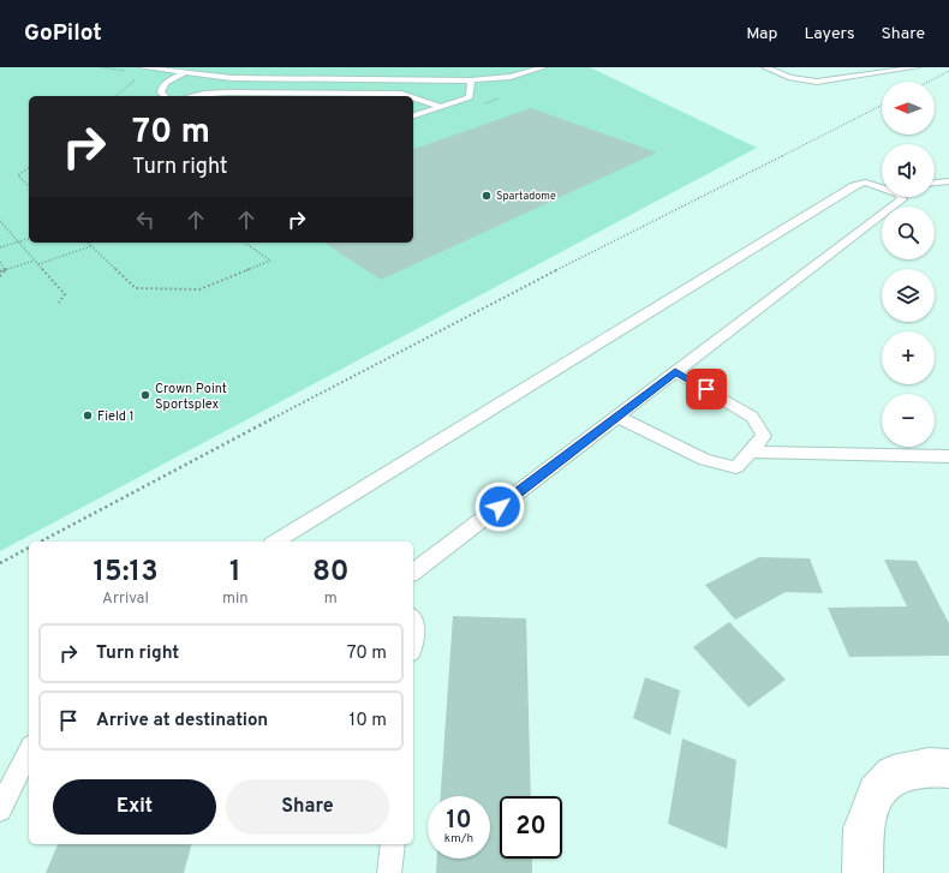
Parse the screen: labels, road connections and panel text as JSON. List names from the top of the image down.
{
  "places": ["Spartadome", "Crown Point Sportsplex", "Field 1"],
  "north": "left",
  "page": {
    "header": "GoPilot",
    "nav": ["Map", "Layers", "Share"],
    "map_buttons": ["+", "−"],
    "turn": ["70 m", "Turn right"],
    "eta": [
      "15:13",
      "Arrival",
      "1",
      "min",
      "80",
      "m"
    ],
    "list": [
      {
        "name": "Turn right",
        "value": "70 m"
      },
      {
        "name": "Arrive at destination",
        "value": "10 m"
      }
    ],
    "buttons": ["Exit", "Share"],
    "speed": "10 km/h",
    "limit": "20"
  }
}
